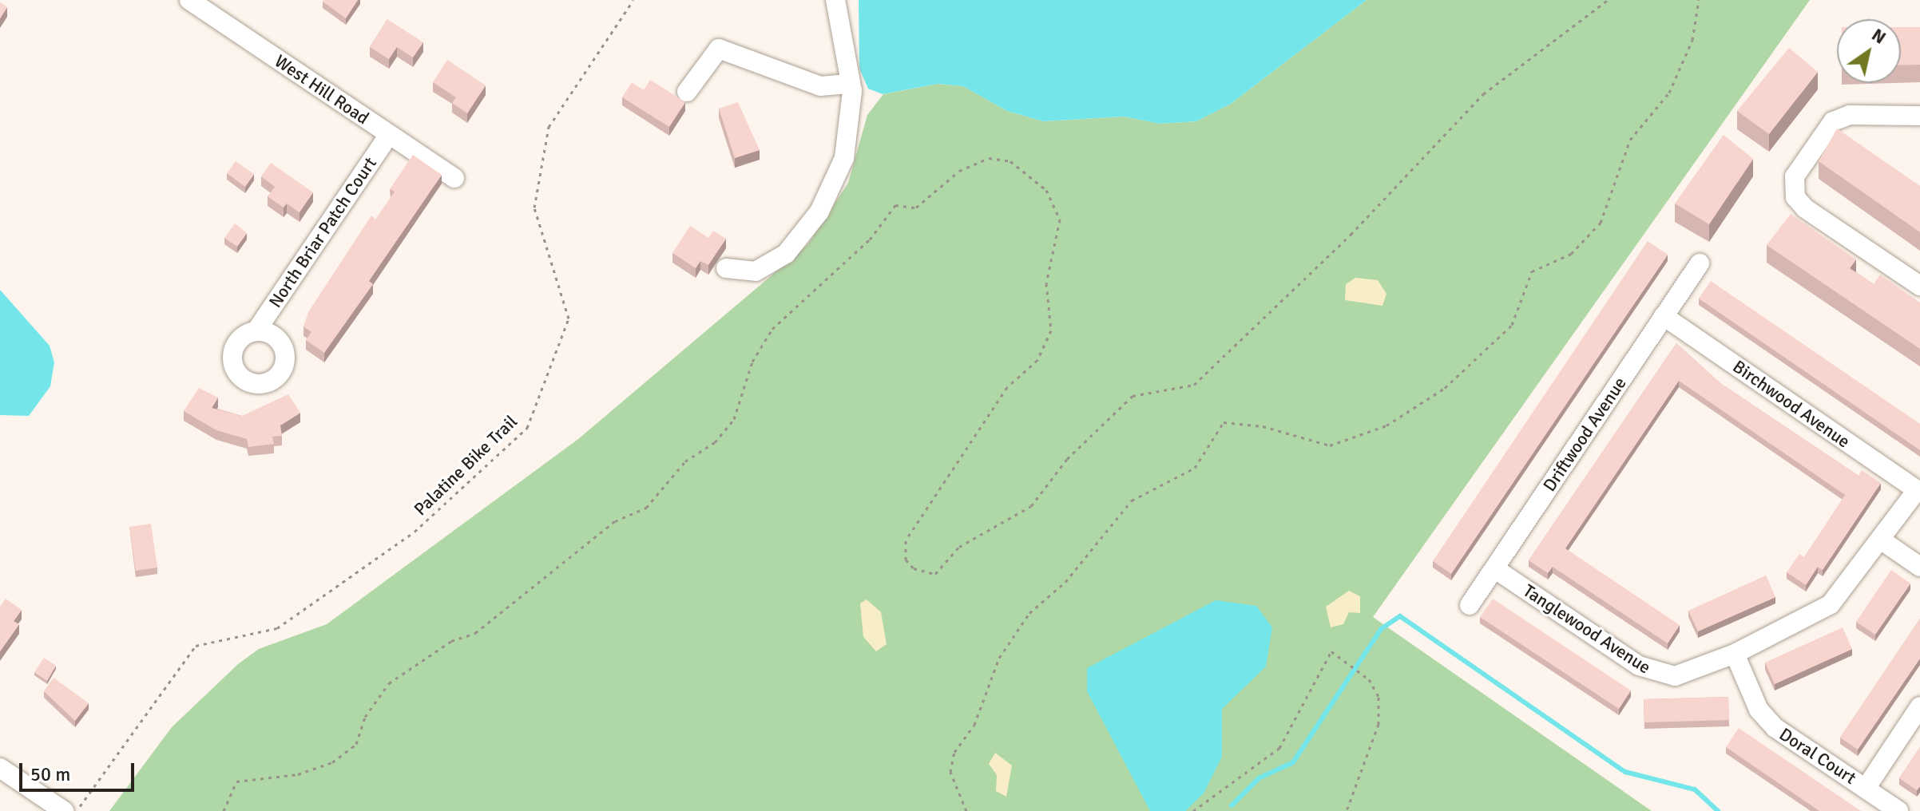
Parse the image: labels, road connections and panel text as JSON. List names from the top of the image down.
{
  "streets": {
    "street": [
      "West Hill Road",
      "North Briar Patch Court",
      "Birchwood Avenue",
      "Driftwood Avenue",
      "Tanglewood Avenue",
      "Doral Court"
    ],
    "path": ["Palatine Bike Trail"]
  },
  "crossings": [
    ["West Hill Road", "North Briar Patch Court"],
    ["Birchwood Avenue", "Driftwood Avenue"],
    ["Birchwood Avenue", "Tanglewood Avenue"],
    ["Driftwood Avenue", "Tanglewood Avenue"],
    ["Tanglewood Avenue", "Doral Court"]
  ],
  "scale_bar": "50 m",
  "north": "top right"
}
